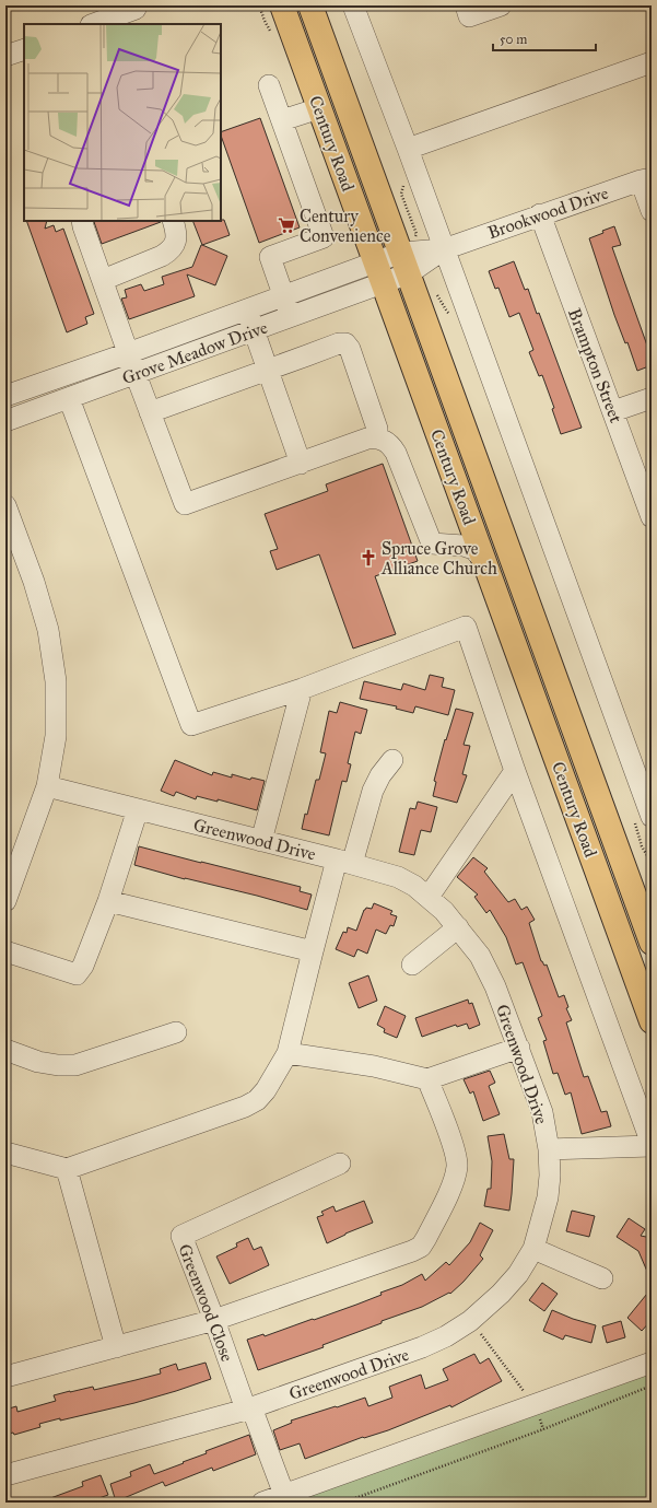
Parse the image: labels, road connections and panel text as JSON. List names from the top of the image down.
{
  "streets": {
    "main road": ["Century Road"],
    "street": [
      "Brookwood Drive",
      "Grove Meadow Drive",
      "Brampton Street",
      "Greenwood Drive",
      "Greenwood Close"
    ]
  },
  "crossings": [
    ["Century Road", "Brookwood Drive"],
    ["Century Road", "Grove Meadow Drive"],
    ["Brookwood Drive", "Grove Meadow Drive"],
    ["Brookwood Drive", "Brampton Street"],
    ["Greenwood Drive", "Greenwood Close"]
  ],
  "places": {
    "supermarket": ["Century Convenience"],
    "church": ["Spruce Grove Alliance Church"]
  },
  "scale_bar": "50 m"
}
